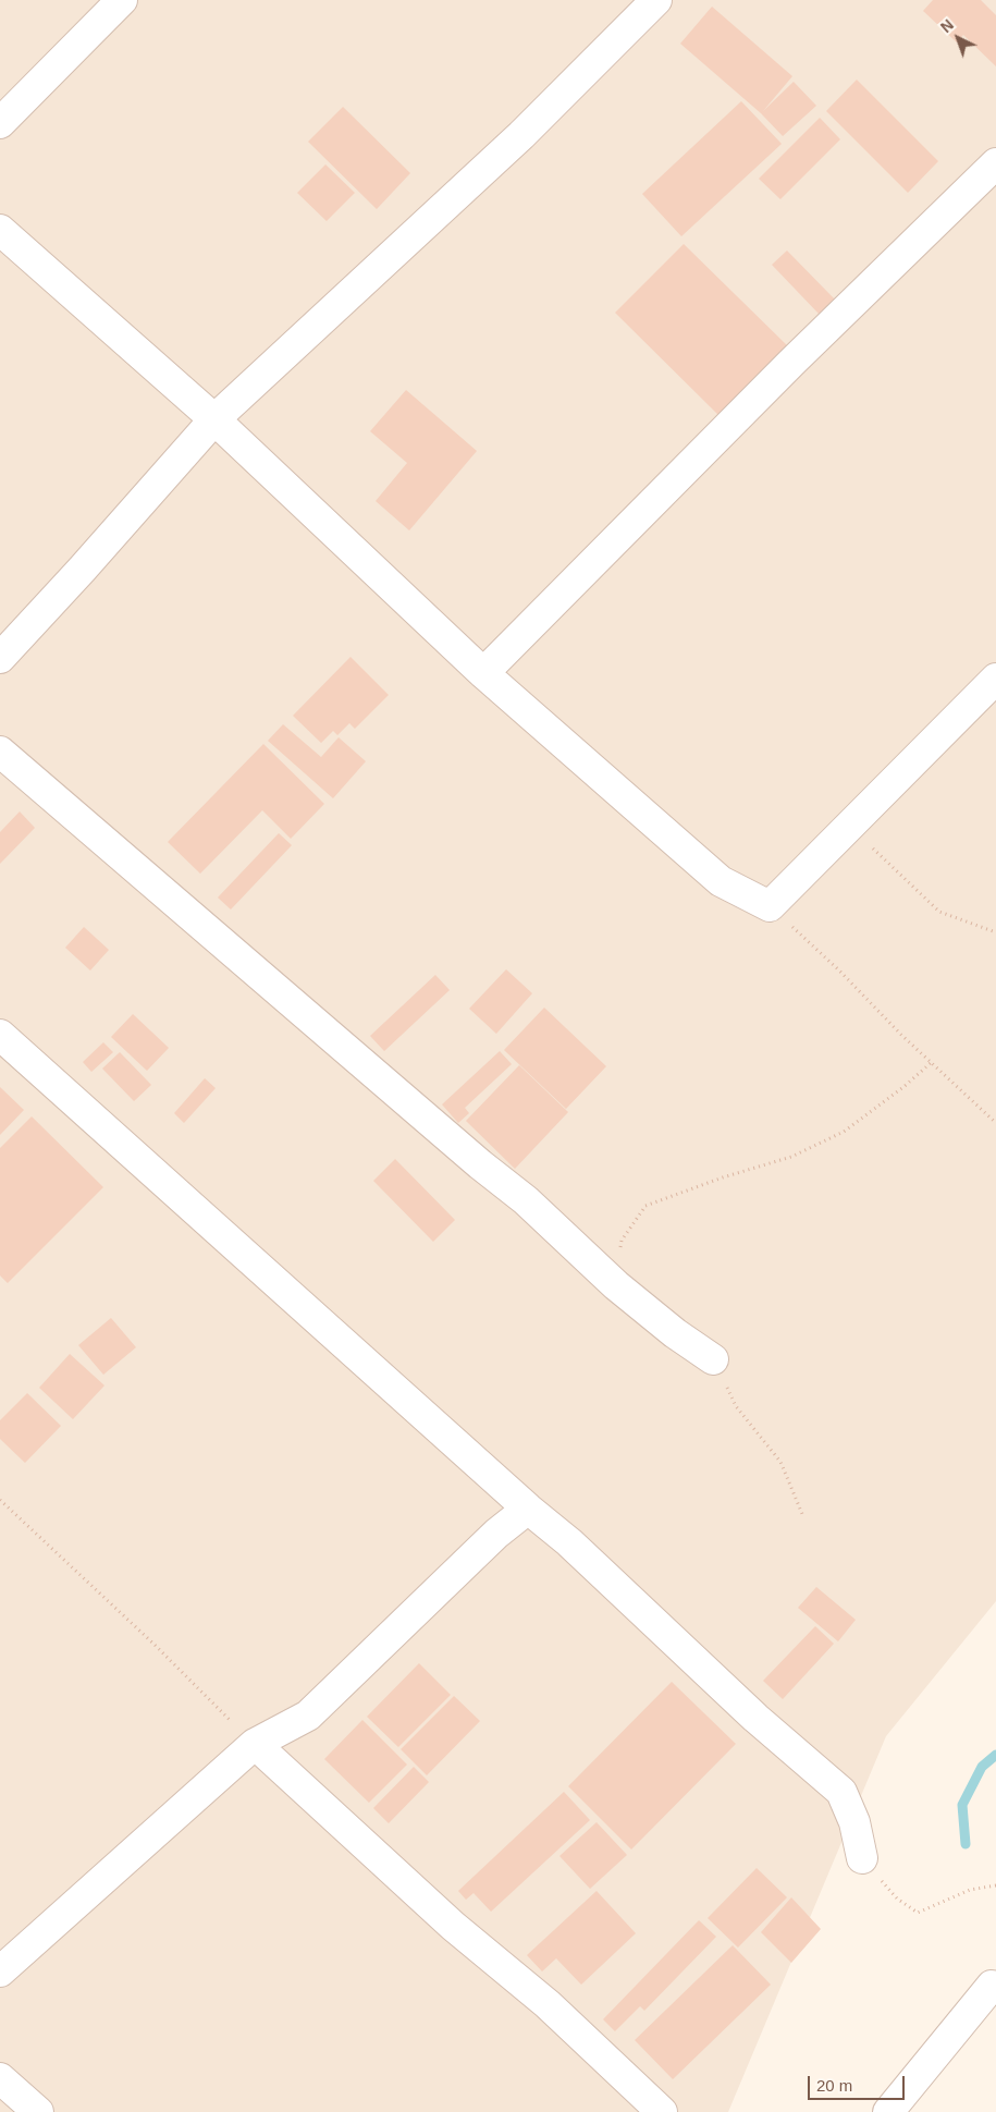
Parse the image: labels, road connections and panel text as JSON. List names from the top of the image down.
{
  "scale_bar": "20 m",
  "north": "top left"
}
